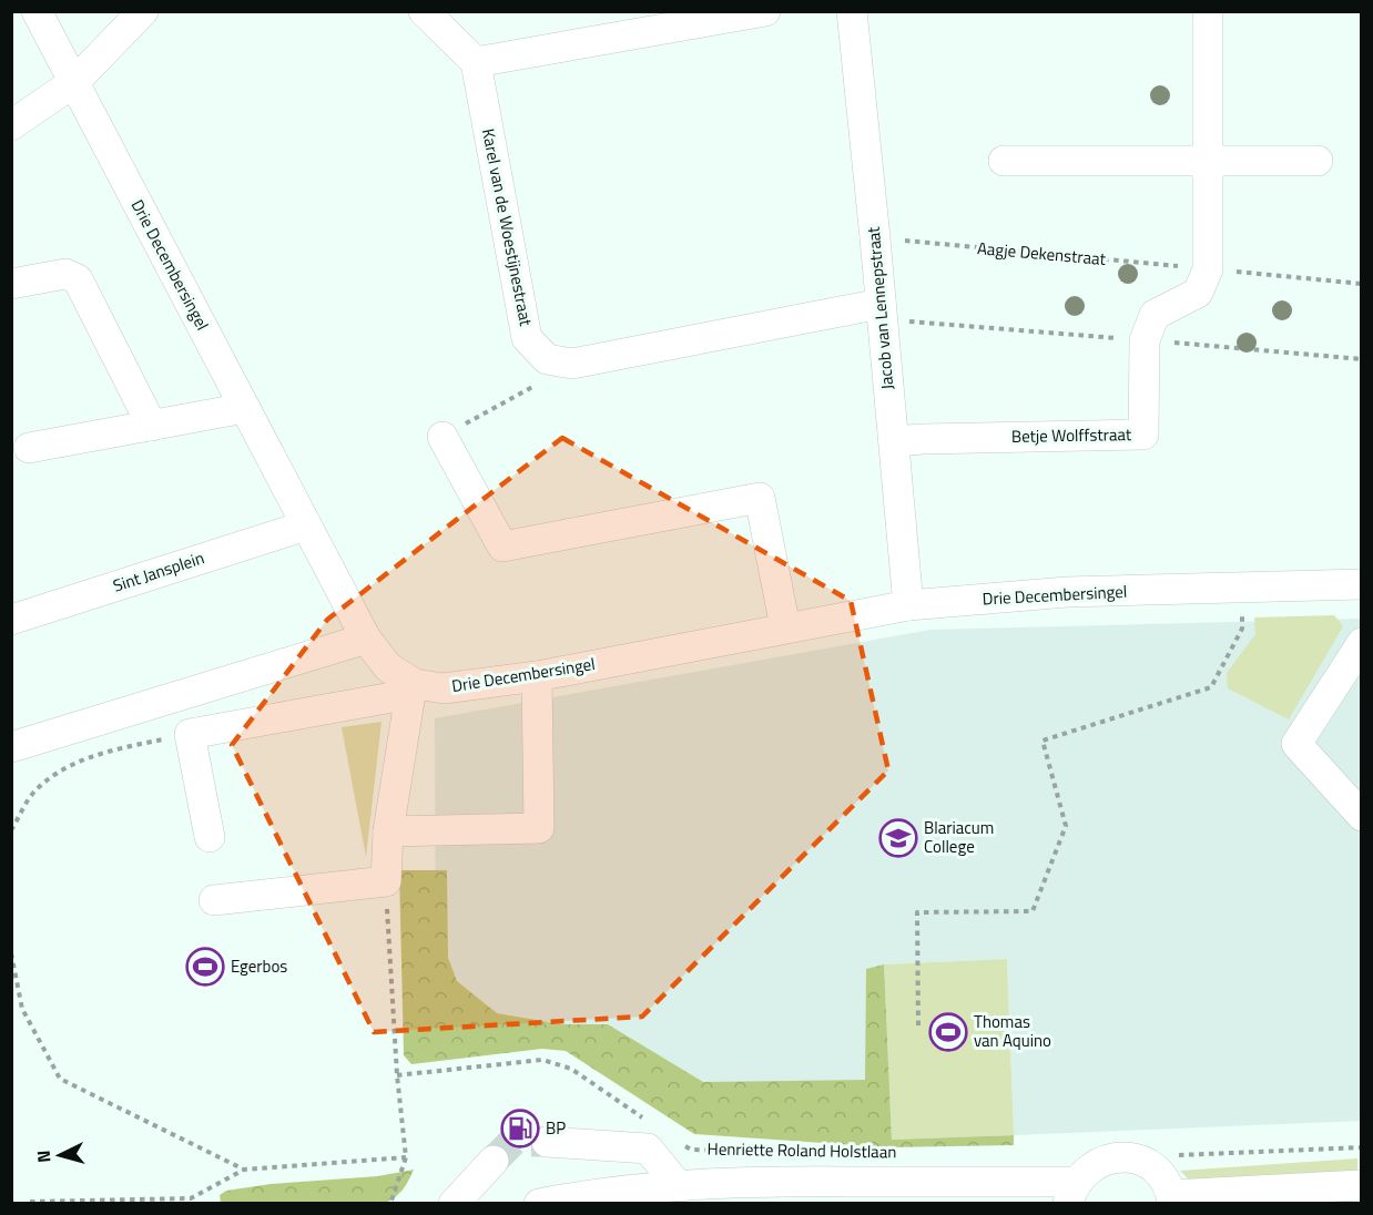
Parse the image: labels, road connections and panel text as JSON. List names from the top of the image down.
{
  "streets": {
    "street": [
      "Karel van de Woestijnestraat",
      "Drie Decembersingel",
      "Jacob van Lennepstraat",
      "Betje Wolffstraat",
      "Sint Jansplein",
      "Henriette Roland Holstlaan"
    ],
    "path": ["Aagje Dekenstraat"]
  },
  "crossings": [
    ["Aagje Dekenstraat", "Jacob van Lennepstraat"],
    ["Aagje Dekenstraat", "Betje Wolffstraat"],
    ["Drie Decembersingel", "Jacob van Lennepstraat"],
    ["Drie Decembersingel", "Sint Jansplein"],
    ["Jacob van Lennepstraat", "Betje Wolffstraat"]
  ],
  "places": {
    "school or university": ["Blariacum College"],
    "sports": ["Egerbos", "Thomas van Aquino"],
    "fuel station": ["BP"]
  },
  "north": "left"
}
